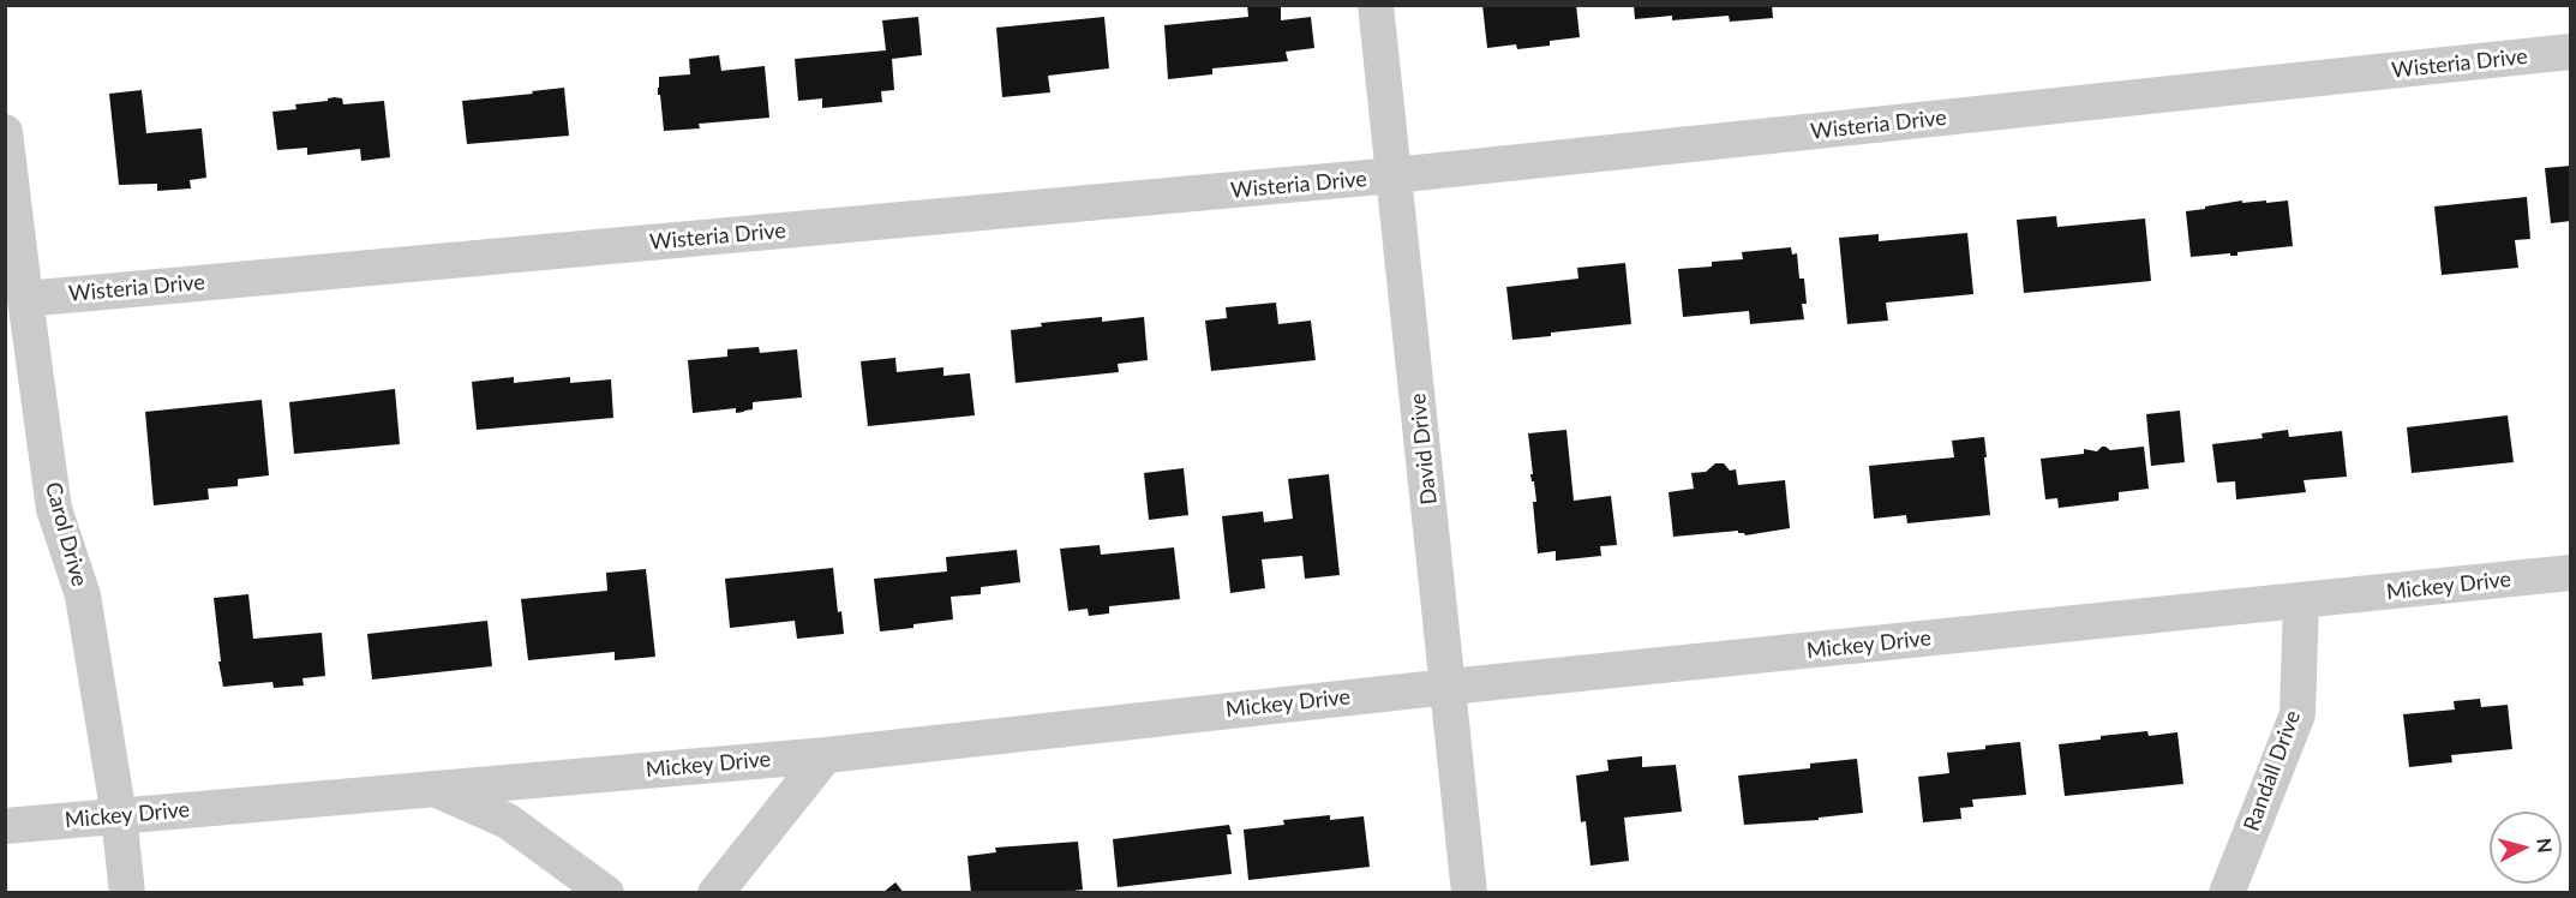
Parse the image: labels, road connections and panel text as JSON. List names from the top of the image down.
{
  "streets": {
    "street": [
      "Wisteria Drive",
      "David Drive",
      "Carol Drive",
      "Mickey Drive",
      "Randall Drive"
    ]
  },
  "crossings": [
    ["Wisteria Drive", "David Drive"],
    ["Wisteria Drive", "Carol Drive"],
    ["David Drive", "Mickey Drive"],
    ["Carol Drive", "Mickey Drive"],
    ["Mickey Drive", "Randall Drive"]
  ],
  "north": "right"
}
